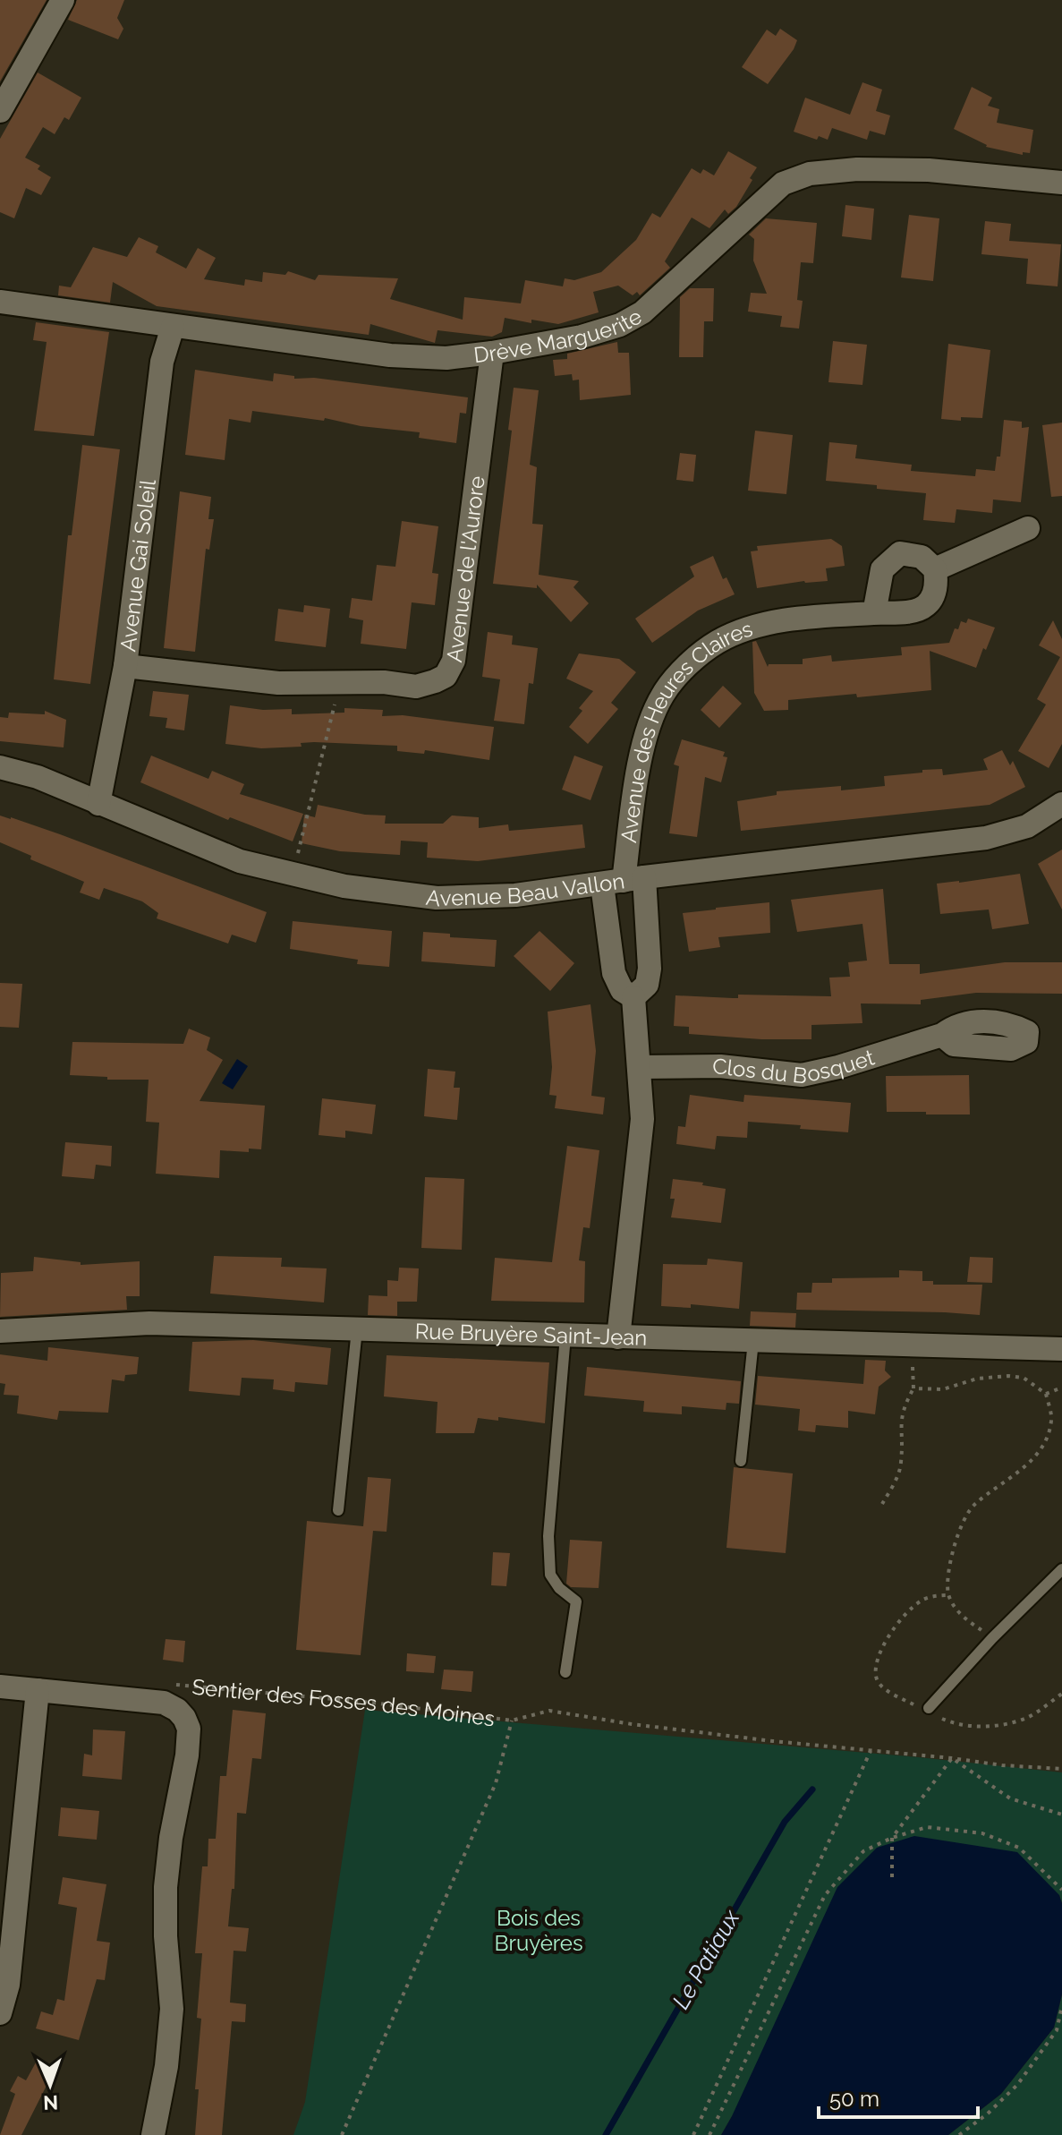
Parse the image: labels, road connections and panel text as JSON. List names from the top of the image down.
{
  "streets": {
    "street": [
      "Drève Marguerite",
      "Avenue Gai Soleil",
      "Avenue de l'Aurore",
      "Avenue des Heures Claires",
      "Avenue Beau Vallon",
      "Clos du Bosquet",
      "Rue Bruyère Saint-Jean",
      "Sentier des Fosses des Moines"
    ]
  },
  "crossings": [
    ["Drève Marguerite", "Avenue Gai Soleil"],
    ["Drève Marguerite", "Avenue de l'Aurore"],
    ["Avenue Gai Soleil", "Avenue de l'Aurore"],
    ["Avenue Gai Soleil", "Avenue Beau Vallon"],
    ["Avenue des Heures Claires", "Avenue Beau Vallon"]
  ],
  "water": ["Le Patiaux"],
  "parks": ["Bois des Bruyères"],
  "scale_bar": "50 m",
  "north": "bottom"
}
